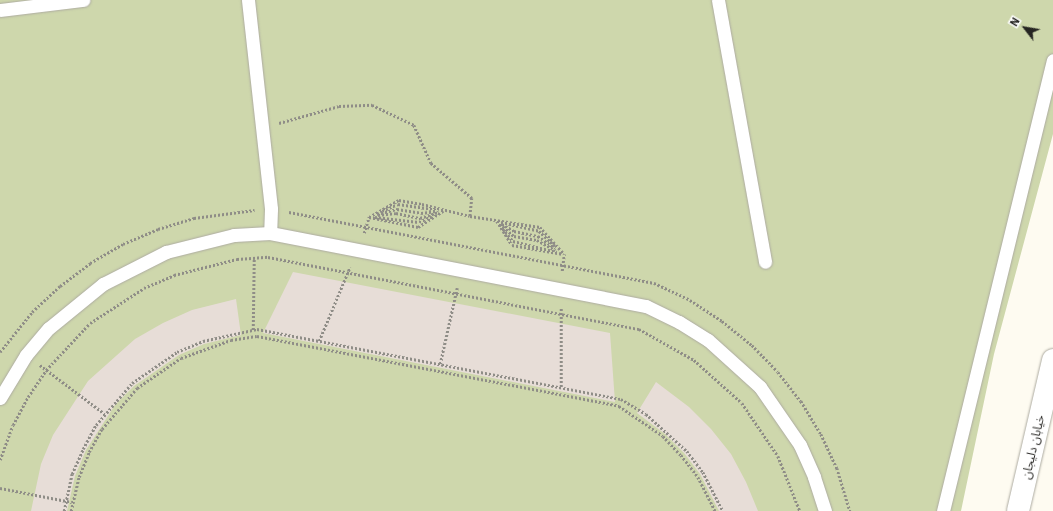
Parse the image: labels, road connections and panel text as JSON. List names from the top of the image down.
{
  "streets": {
    "main road": ["خیابان دلیجان"]
  },
  "north": "top left"
}
